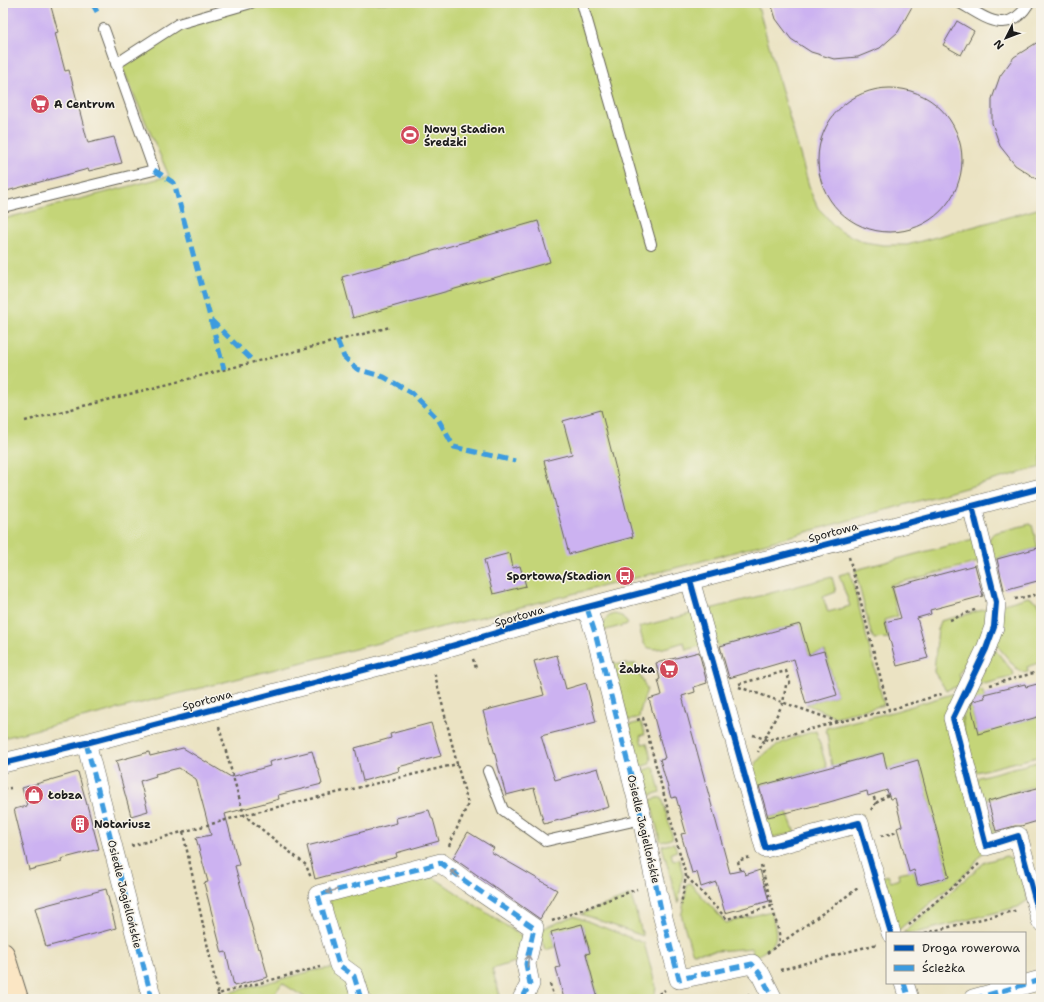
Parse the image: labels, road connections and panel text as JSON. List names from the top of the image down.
{
  "streets": {
    "street": ["Sportowa", "Osiedle Jagiellońskie"]
  },
  "crossings": [
    ["Sportowa", "Osiedle Jagiellońskie"]
  ],
  "places": {
    "supermarket": ["A Centrum", "Żabka"],
    "sports": ["Nowy Stadion Średzki"],
    "bus stop": ["Sportowa/Stadion"],
    "shop": ["Łobza"],
    "building": ["Notariusz"]
  },
  "legend": ["Droga rowerowa", "Ścieżka"],
  "north": "bottom left"
}
